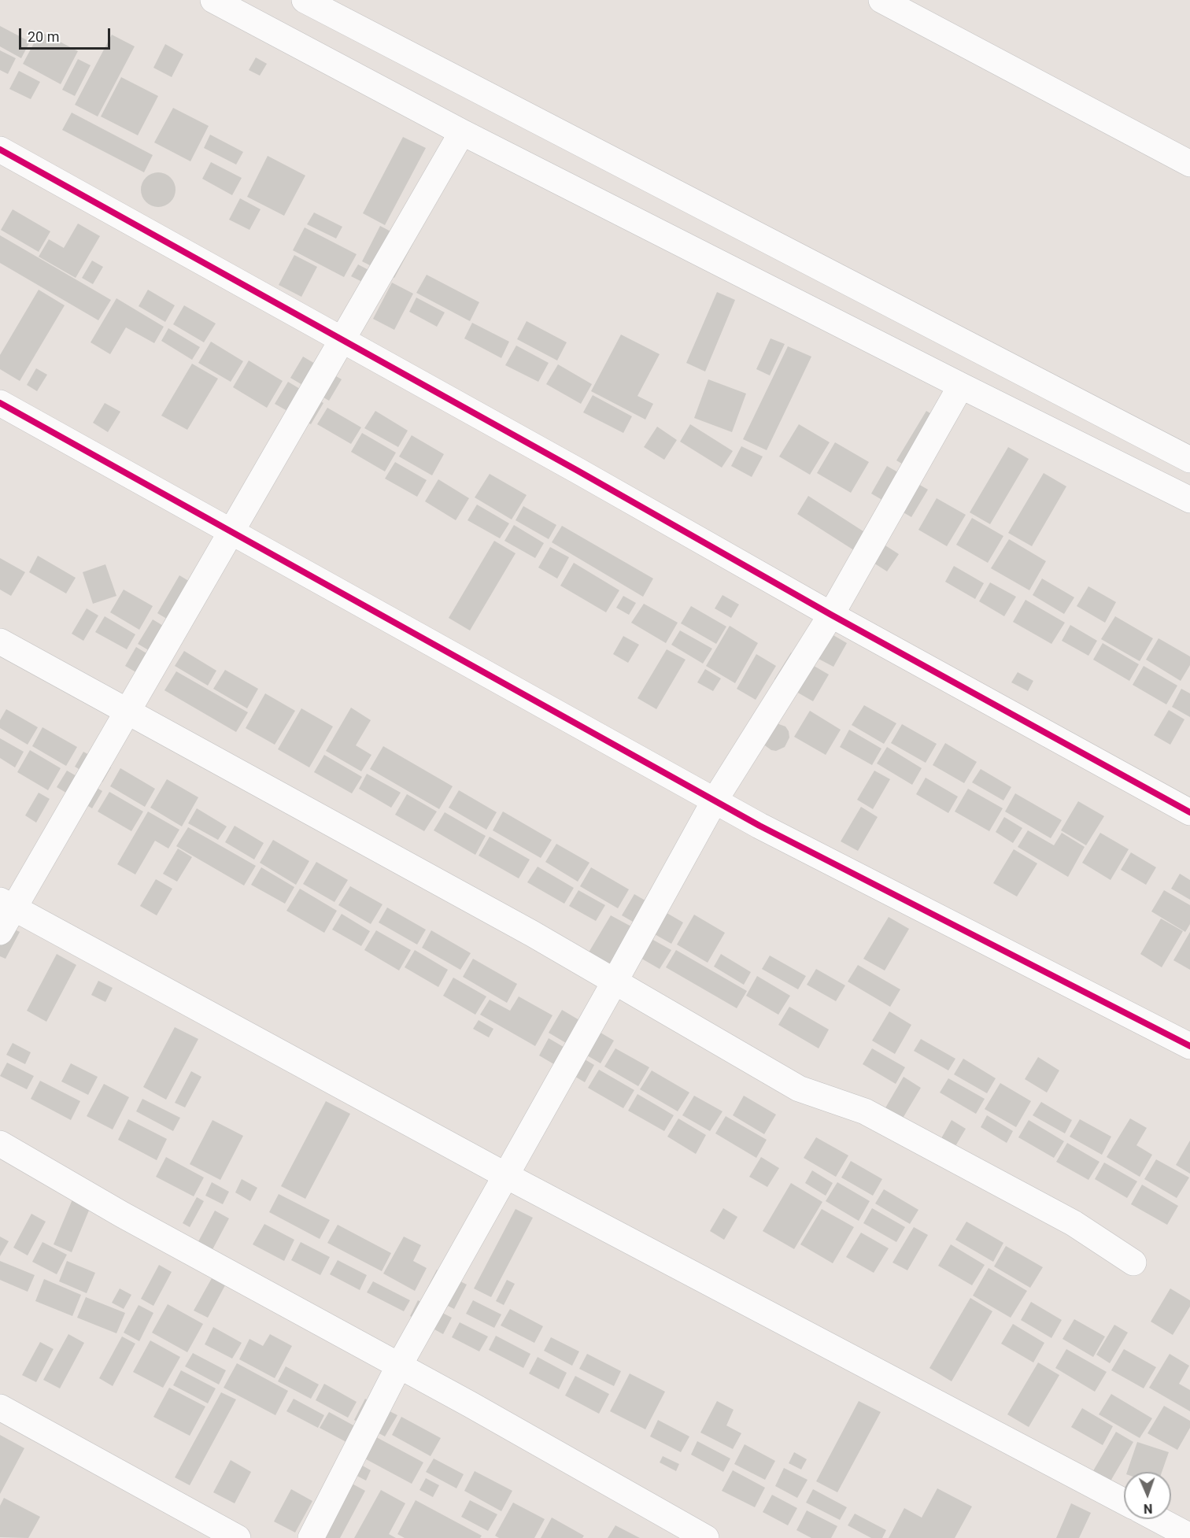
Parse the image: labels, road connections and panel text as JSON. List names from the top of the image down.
{
  "scale_bar": "20 m",
  "north": "bottom"
}
